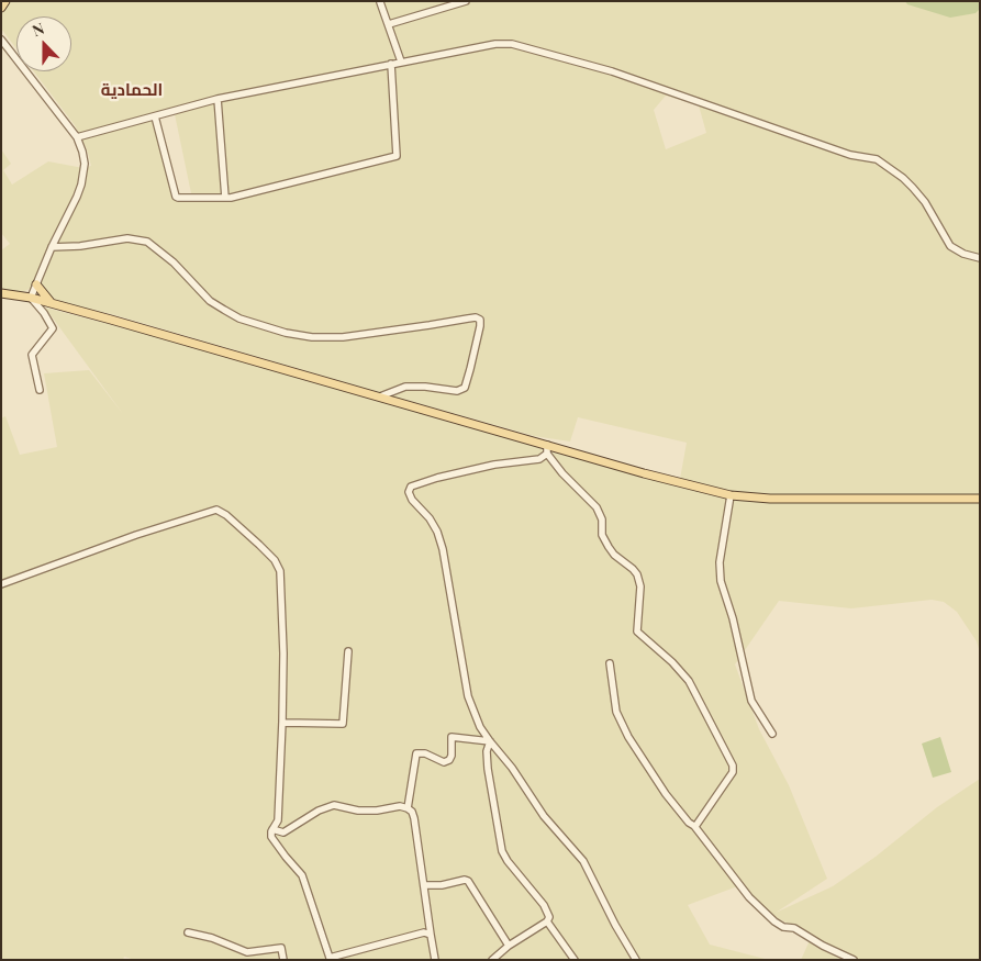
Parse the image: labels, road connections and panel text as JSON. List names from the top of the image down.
{
  "districts": ["الحمادية"],
  "north": "top"
}
